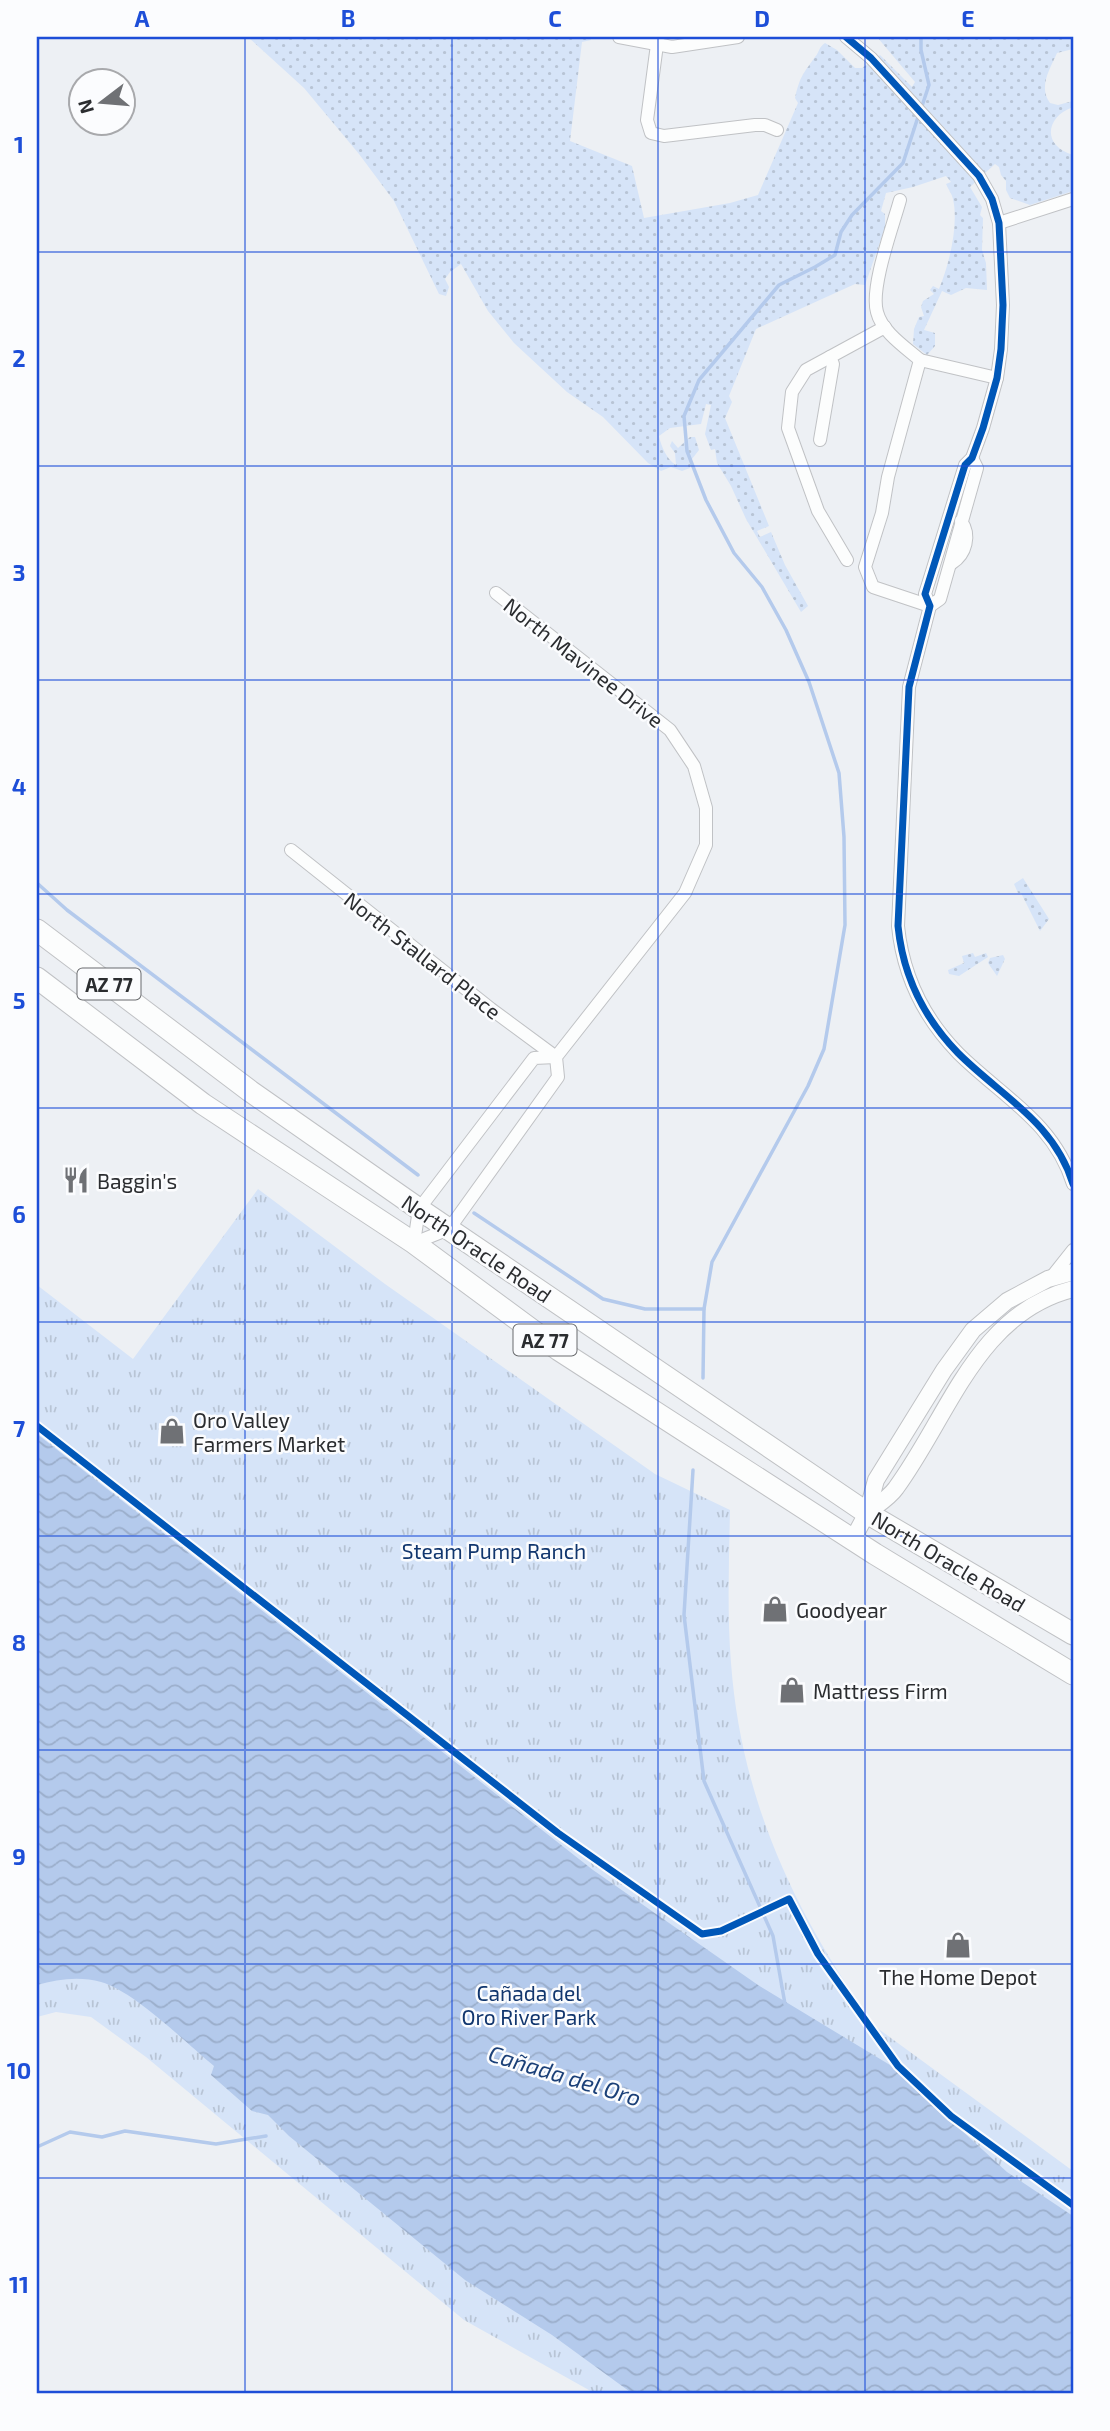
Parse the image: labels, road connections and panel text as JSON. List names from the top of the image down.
{
  "streets": {
    "highway": ["AZ 77", "North Oracle Road"],
    "street": ["North Mavinee Drive", "North Stallard Place"]
  },
  "crossings": [
    ["North Mavinee Drive", "North Stallard Place"]
  ],
  "water": ["Cañada del Oro"],
  "parks": ["Steam Pump Ranch", "Cañada del Oro River Park"],
  "places": {
    "restaurant": ["Baggin's"],
    "shop": [
      "Oro Valley Farmers Market",
      "Goodyear",
      "Mattress Firm",
      "The Home Depot"
    ]
  },
  "north": "left",
  "grid": {
    "columns": [
      "A",
      "B",
      "C",
      "D",
      "E"
    ],
    "rows": [
      "1",
      "2",
      "3",
      "4",
      "5",
      "6",
      "7",
      "8",
      "9",
      "10",
      "11"
    ]
  }
}
